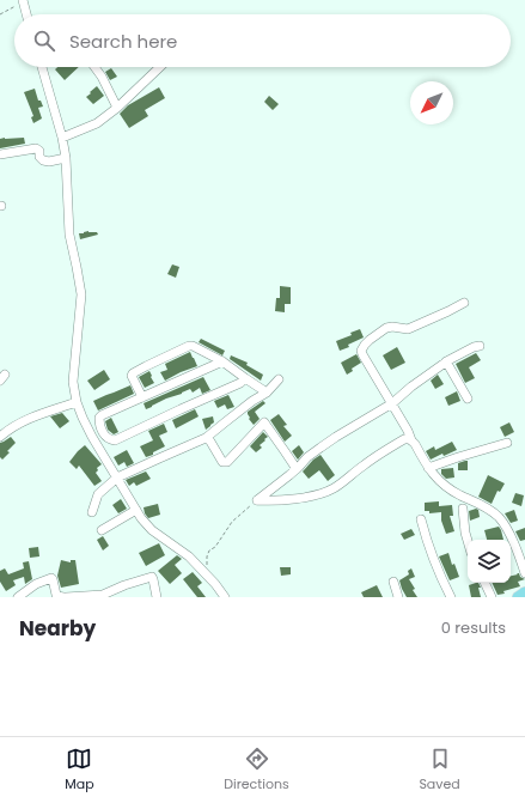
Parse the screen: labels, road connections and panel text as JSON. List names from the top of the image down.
{
  "north": "bottom left",
  "page": {
    "search": "Search here",
    "heading": ["Nearby", "0 results"],
    "nav": ["Map", "Directions", "Saved"]
  }
}
